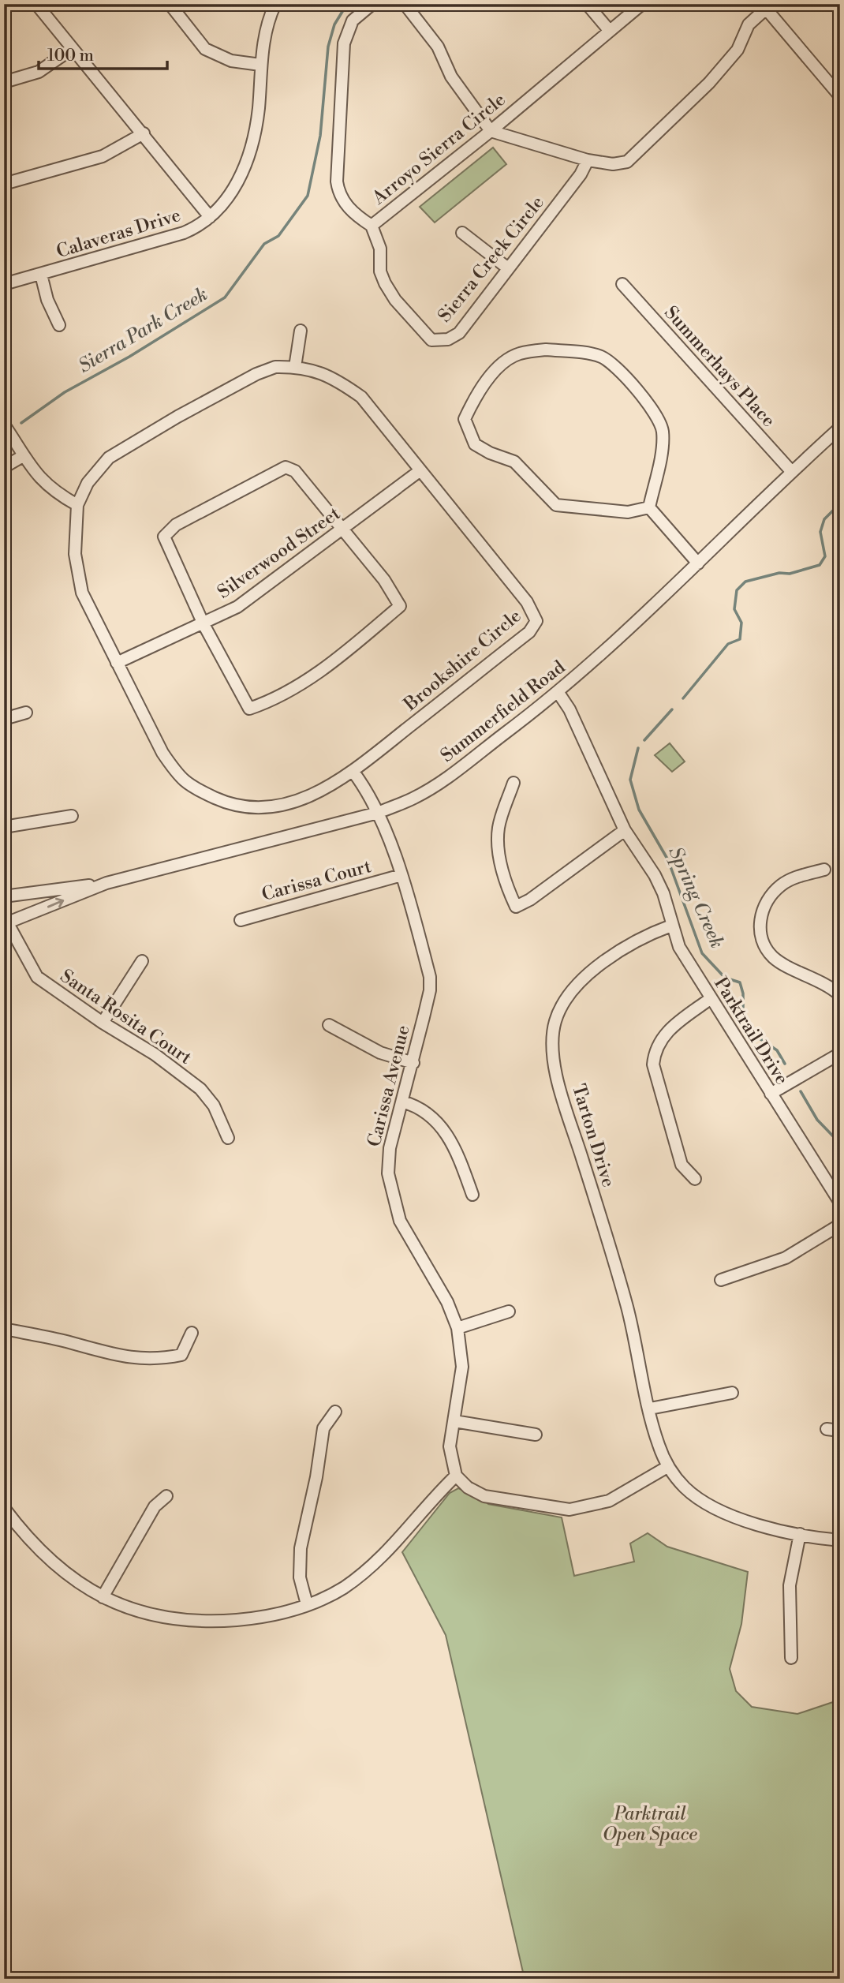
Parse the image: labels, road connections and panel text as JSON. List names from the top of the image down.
{
  "streets": {
    "street": [
      "Arroyo Sierra Circle",
      "Calaveras Drive",
      "Sierra Creek Circle",
      "Summerhays Place",
      "Silverwood Street",
      "Brookshire Circle",
      "Summerfield Road",
      "Carissa Court",
      "Santa Rosita Court",
      "Parktrail Drive",
      "Carissa Avenue",
      "Tarton Drive"
    ]
  },
  "crossings": [
    ["Arroyo Sierra Circle", "Sierra Creek Circle"],
    ["Summerhays Place", "Summerfield Road"],
    ["Silverwood Street", "Brookshire Circle"],
    ["Brookshire Circle", "Carissa Avenue"],
    ["Summerfield Road", "Santa Rosita Court"],
    ["Summerfield Road", "Parktrail Drive"],
    ["Summerfield Road", "Carissa Avenue"],
    ["Carissa Court", "Carissa Avenue"],
    ["Parktrail Drive", "Tarton Drive"]
  ],
  "water": ["Sierra Park Creek", "Spring Creek"],
  "parks": ["Parktrail Open Space"],
  "scale_bar": "100 m"
}
